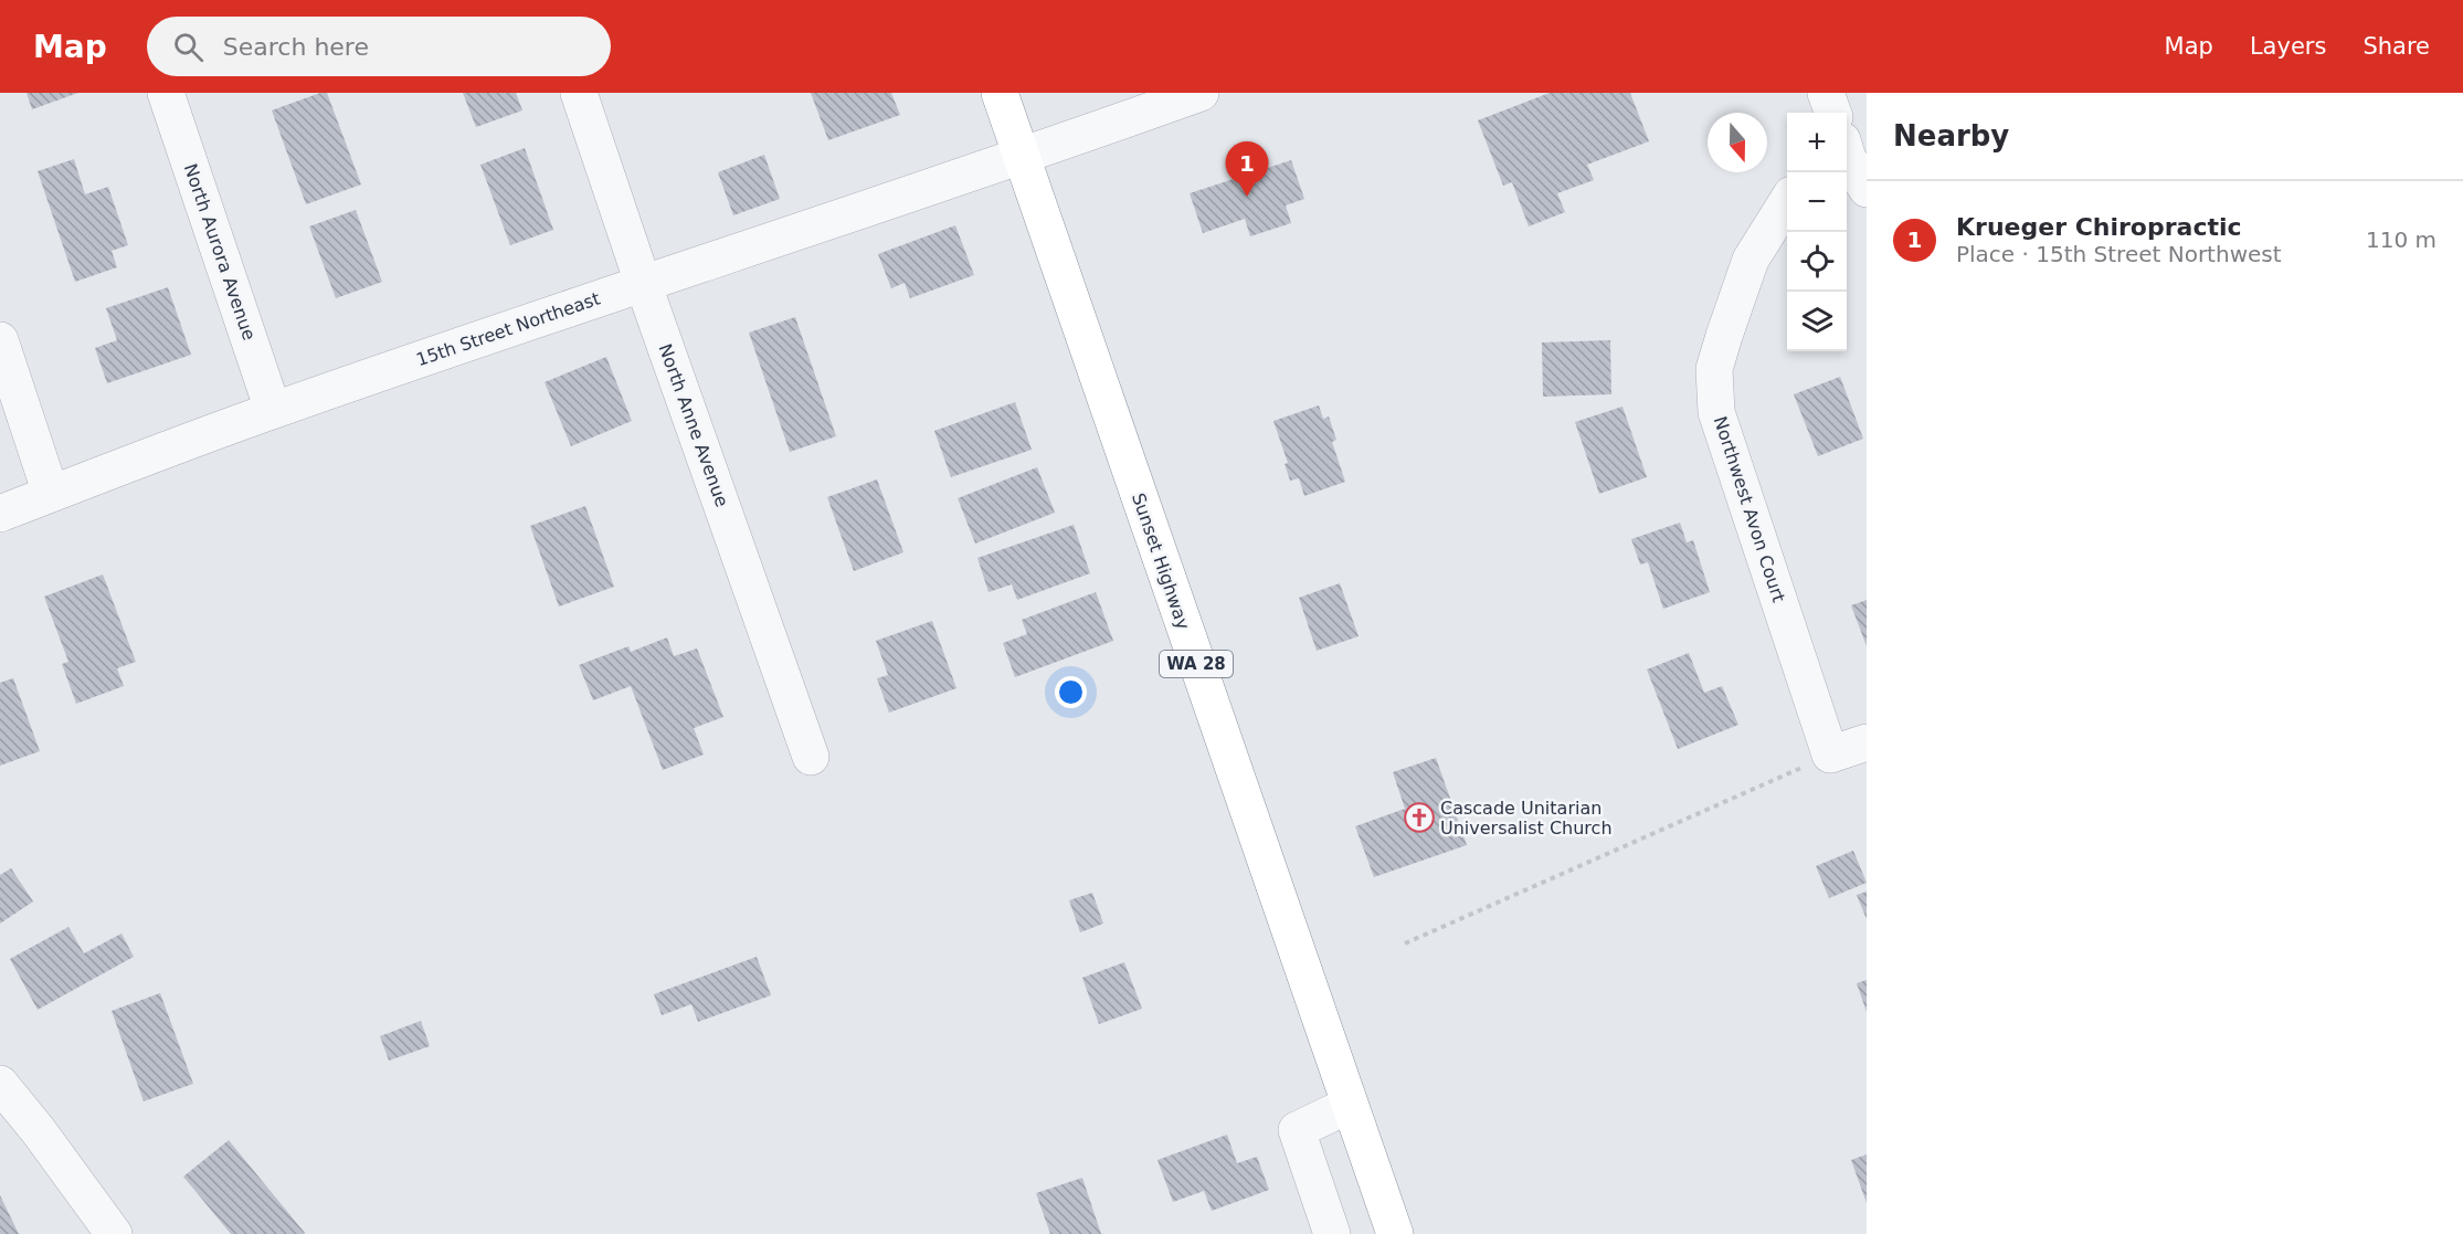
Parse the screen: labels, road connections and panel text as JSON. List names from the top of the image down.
{
  "streets": {
    "highway": ["Sunset Highway", "WA 28"],
    "street": [
      "North Aurora Avenue",
      "15th Street Northeast",
      "North Anne Avenue",
      "Northwest Avon Court"
    ]
  },
  "crossings": [
    ["North Aurora Avenue", "15th Street Northeast"],
    ["15th Street Northeast", "North Anne Avenue"],
    ["15th Street Northeast", "Sunset Highway"]
  ],
  "places": {
    "church": ["Cascade Unitarian Universalist Church"]
  },
  "north": "bottom",
  "page": {
    "header": "Map",
    "search": "Search here",
    "nav": ["Map", "Layers", "Share"],
    "heading": "Nearby",
    "map_buttons": ["+", "−"],
    "pins": "1",
    "list": [
      {
        "mark": "1",
        "name": "Krueger Chiropractic",
        "note": "Place · 15th Street Northwest",
        "value": "110 m"
      }
    ]
  }
}
